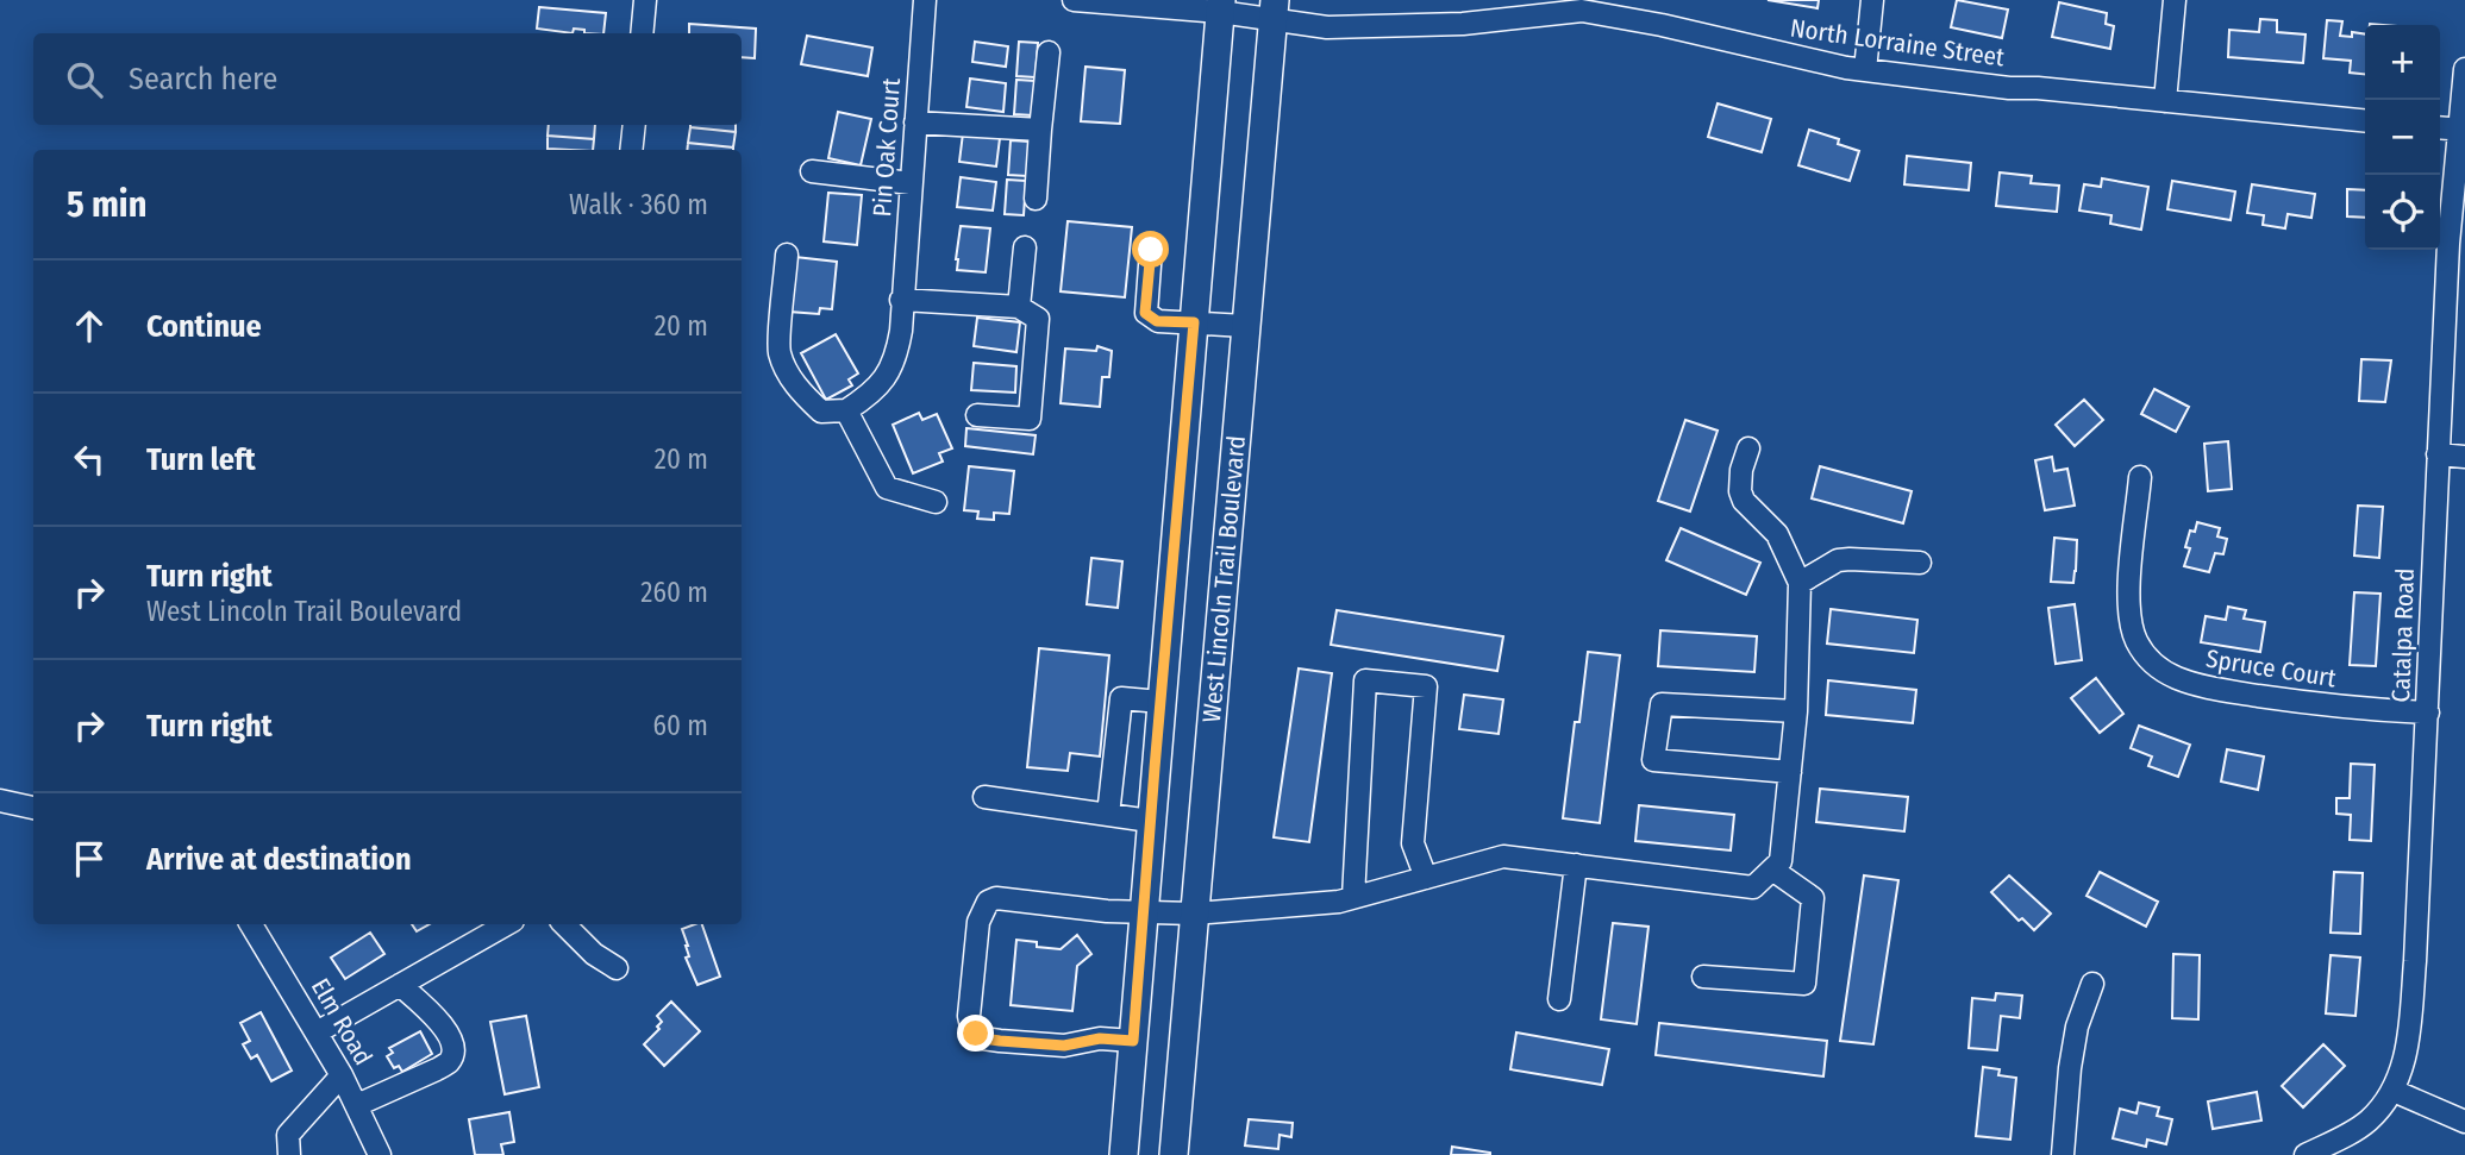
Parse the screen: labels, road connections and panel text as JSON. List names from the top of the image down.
{
  "streets": {
    "main road": ["West Lincoln Trail Boulevard"],
    "street": [
      "North Lorraine Street",
      "Pin Oak Court",
      "Catalpa Road",
      "Spruce Court",
      "Elm Road"
    ]
  },
  "crossings": [
    ["North Lorraine Street", "West Lincoln Trail Boulevard"],
    ["Catalpa Road", "Spruce Court"]
  ],
  "page": {
    "map_buttons": ["+", "−"],
    "search": "Search here",
    "heading": ["5 min", "Walk · 360 m"],
    "list": [
      ["Continue", "20 m"],
      ["Turn left", "20 m"],
      ["Turn right", "West Lincoln Trail Boulevard", "260 m"],
      ["Turn right", "60 m"],
      "Arrive at destination"
    ]
  }
}
